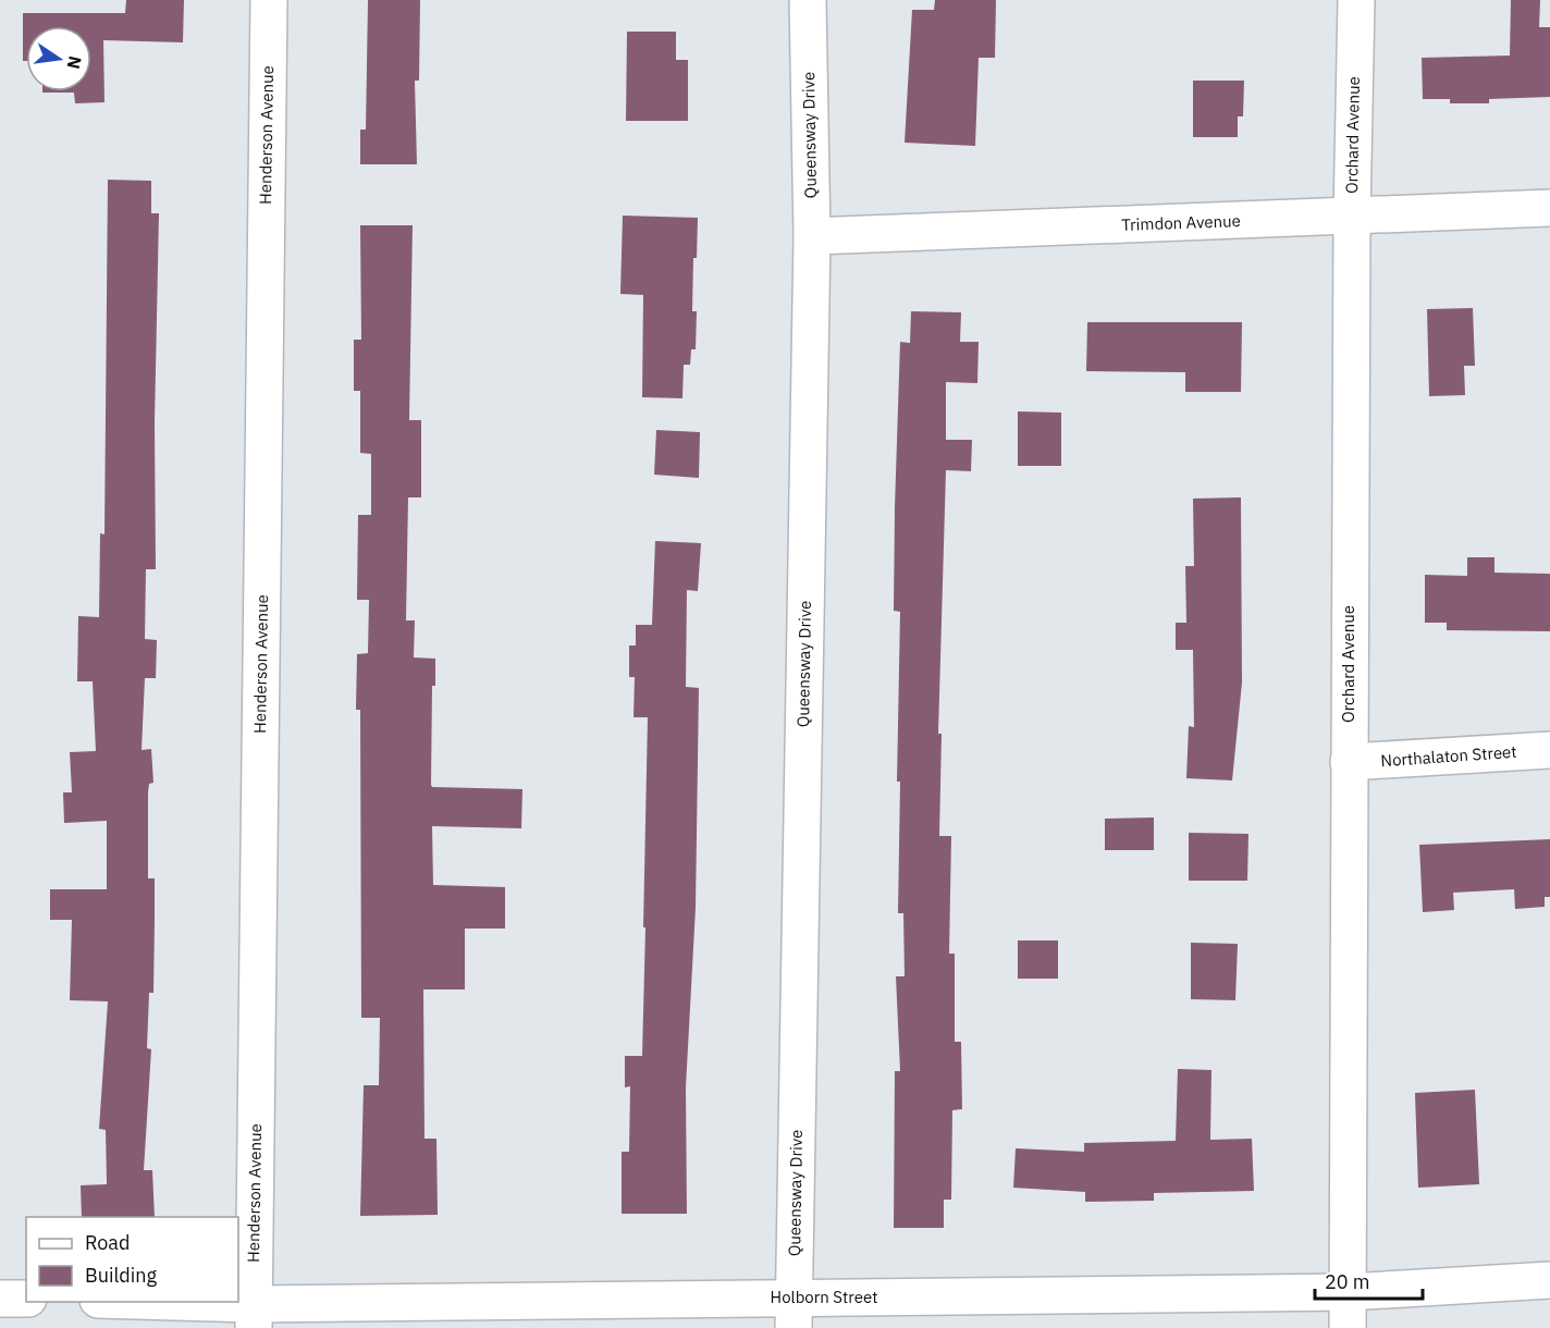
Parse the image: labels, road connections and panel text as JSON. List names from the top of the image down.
{
  "streets": {
    "street": [
      "Henderson Avenue",
      "Queensway Drive",
      "Orchard Avenue",
      "Trimdon Avenue",
      "Northalaton Street",
      "Holborn Street"
    ]
  },
  "crossings": [
    ["Henderson Avenue", "Holborn Street"],
    ["Queensway Drive", "Trimdon Avenue"],
    ["Queensway Drive", "Holborn Street"],
    ["Orchard Avenue", "Trimdon Avenue"],
    ["Orchard Avenue", "Northalaton Street"],
    ["Orchard Avenue", "Holborn Street"]
  ],
  "legend": ["Road", "Building"],
  "scale_bar": "20 m",
  "north": "right"
}
